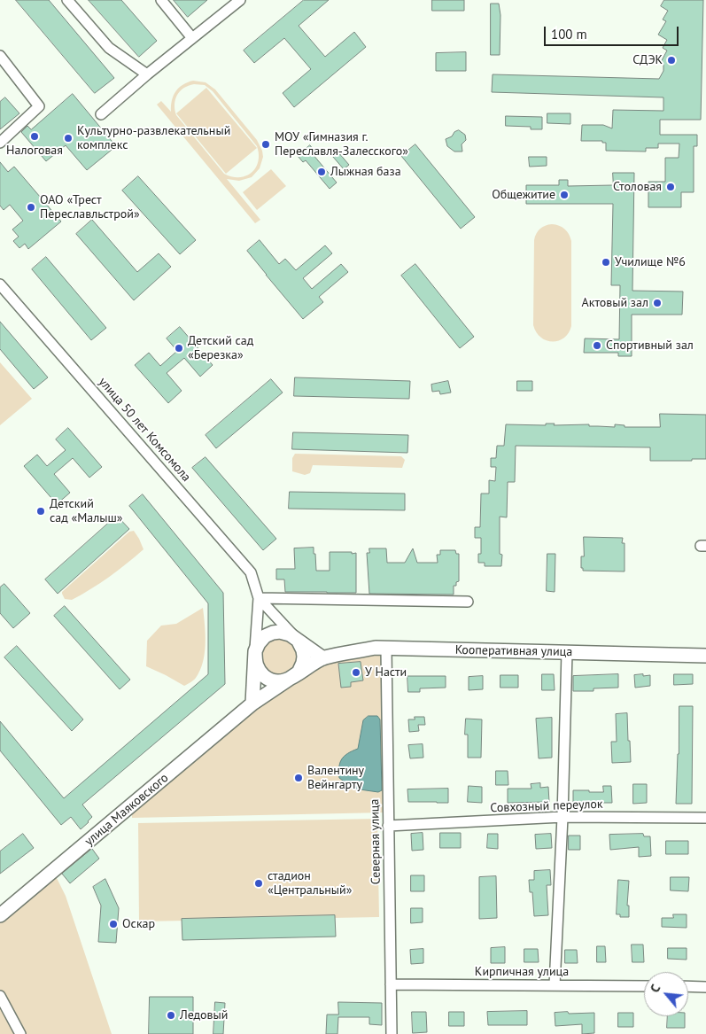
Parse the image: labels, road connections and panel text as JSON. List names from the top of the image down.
{
  "streets": {
    "main road": ["Кооперативная улица", "улица Маяковского"],
    "street": [
      "улица 50 лет Комсомола",
      "Совхозный переулок",
      "Северная улица",
      "Кирпичная улица"
    ]
  },
  "crossings": [
    ["Кооперативная улица", "Северная улица"],
    ["Совхозный переулок", "Северная улица"],
    ["Северная улица", "Кирпичная улица"]
  ],
  "places": [
    "СДЭК",
    "Налоговая",
    "Культурно-развлекательный комплекс",
    "МОУ «Гимназия г. Переславля-Залесского»",
    "Лыжная база",
    "Столовая",
    "Общежитие",
    "ОАО «Трест Переславльстрой»",
    "Училище №6",
    "Актовый зал",
    "Спортивный зал",
    "Детский сад «Березка»",
    "Детский сад «Малыш»",
    "У Насти",
    "Валентину Вейнгарту",
    "стадион «Центральный»",
    "Оскар",
    "Ледовый"
  ],
  "scale_bar": "100 m",
  "north": "top left"
}
